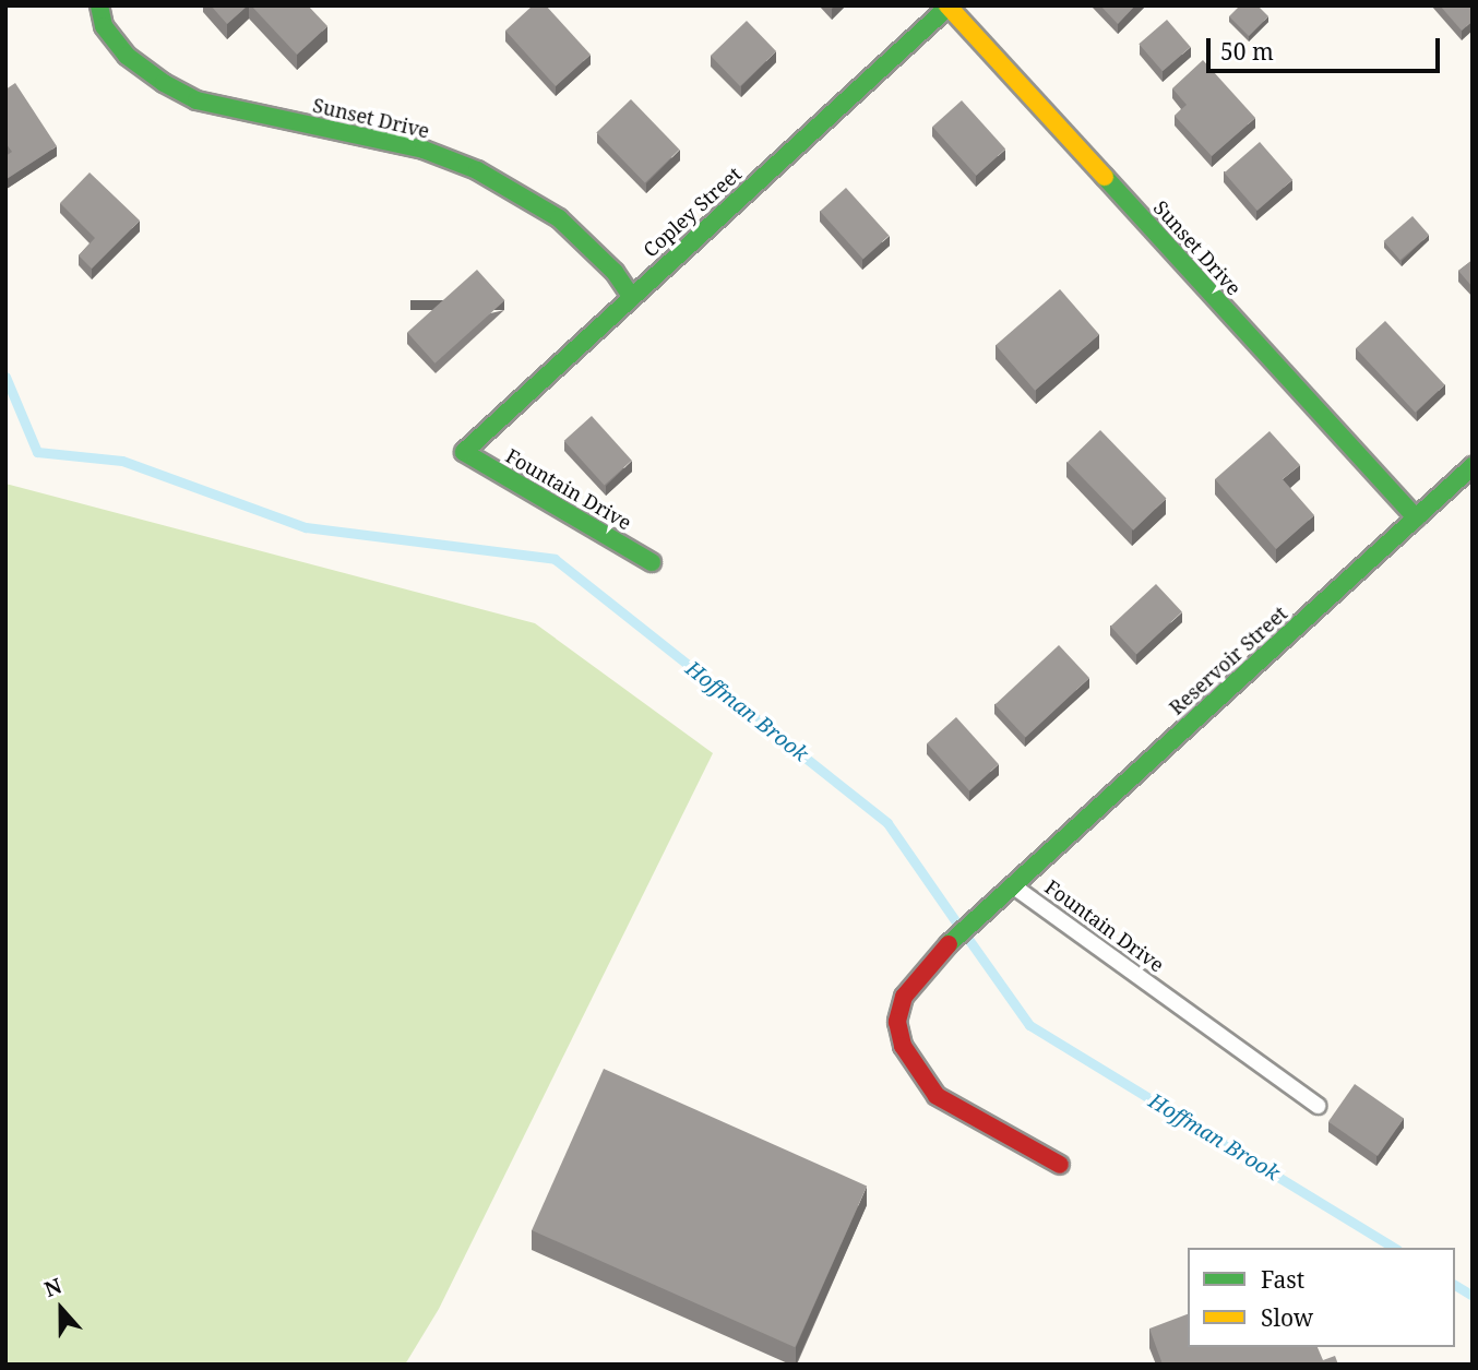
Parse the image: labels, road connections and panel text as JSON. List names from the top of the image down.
{
  "streets": {
    "street": [
      "Sunset Drive",
      "Copley Street",
      "Fountain Drive",
      "Reservoir Street"
    ]
  },
  "crossings": [
    ["Sunset Drive", "Copley Street"],
    ["Sunset Drive", "Reservoir Street"],
    ["Copley Street", "Fountain Drive"],
    ["Fountain Drive", "Reservoir Street"]
  ],
  "water": ["Hoffman Brook"],
  "legend": ["Fast", "Slow"],
  "scale_bar": "50 m",
  "north": "top"
}
